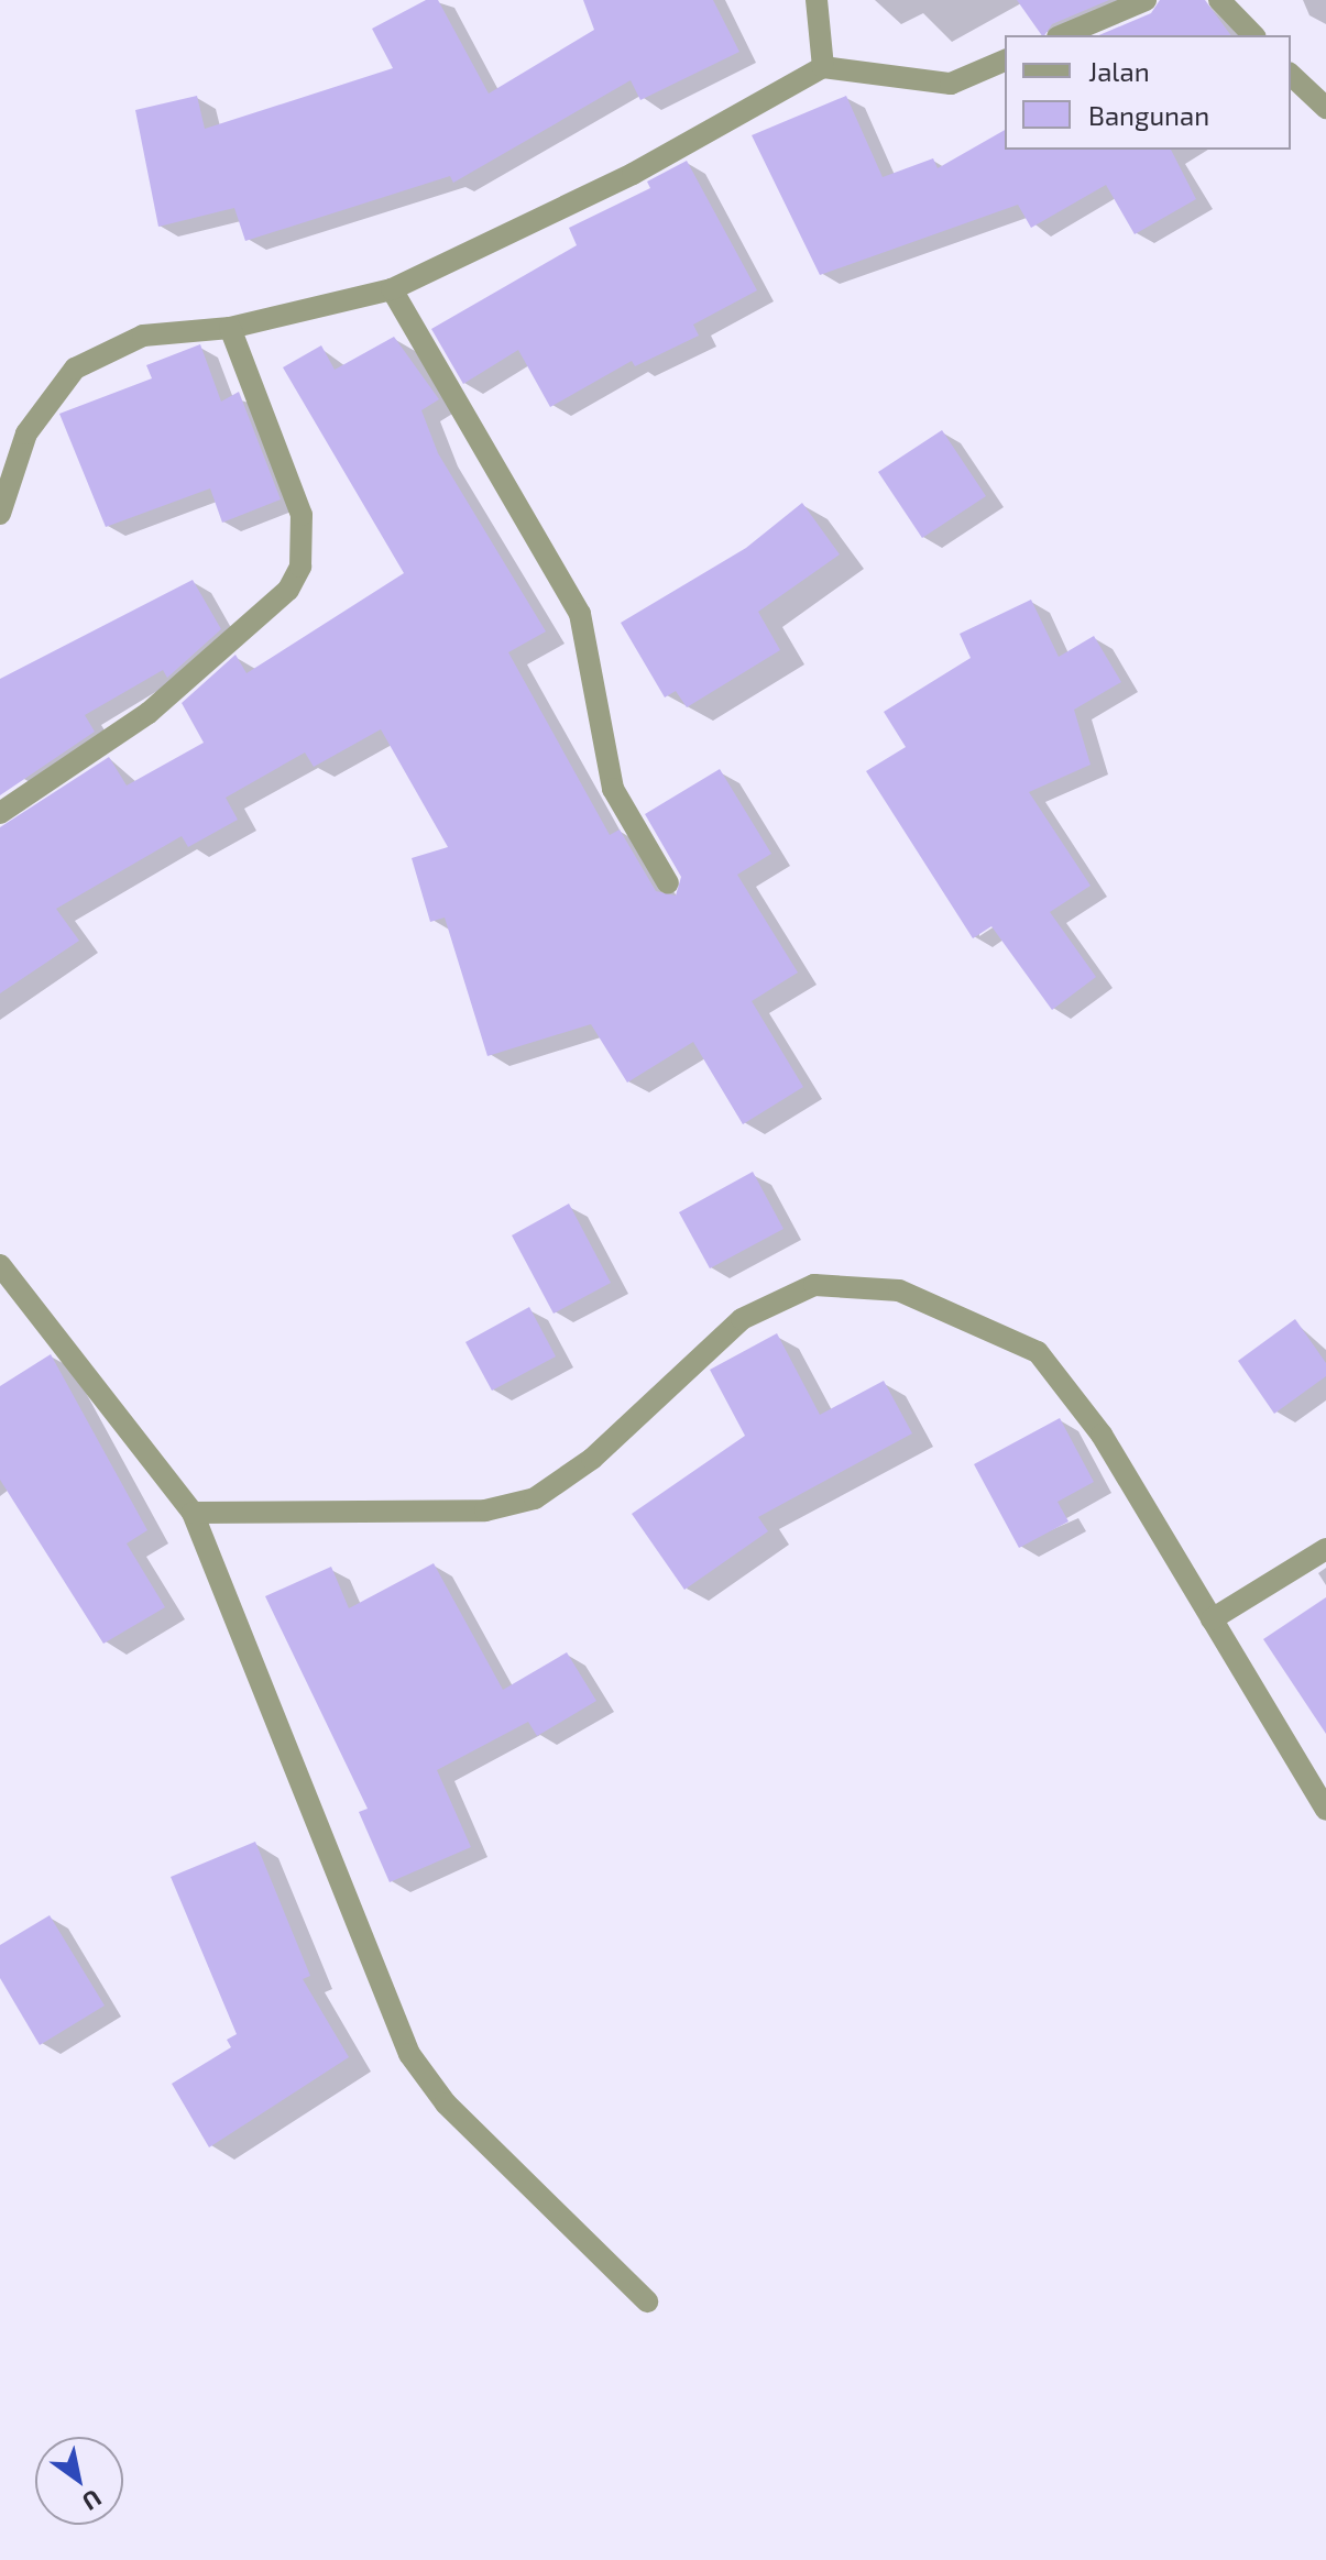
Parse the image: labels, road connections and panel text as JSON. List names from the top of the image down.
{
  "legend": ["Jalan", "Bangunan"],
  "north": "bottom right"
}
